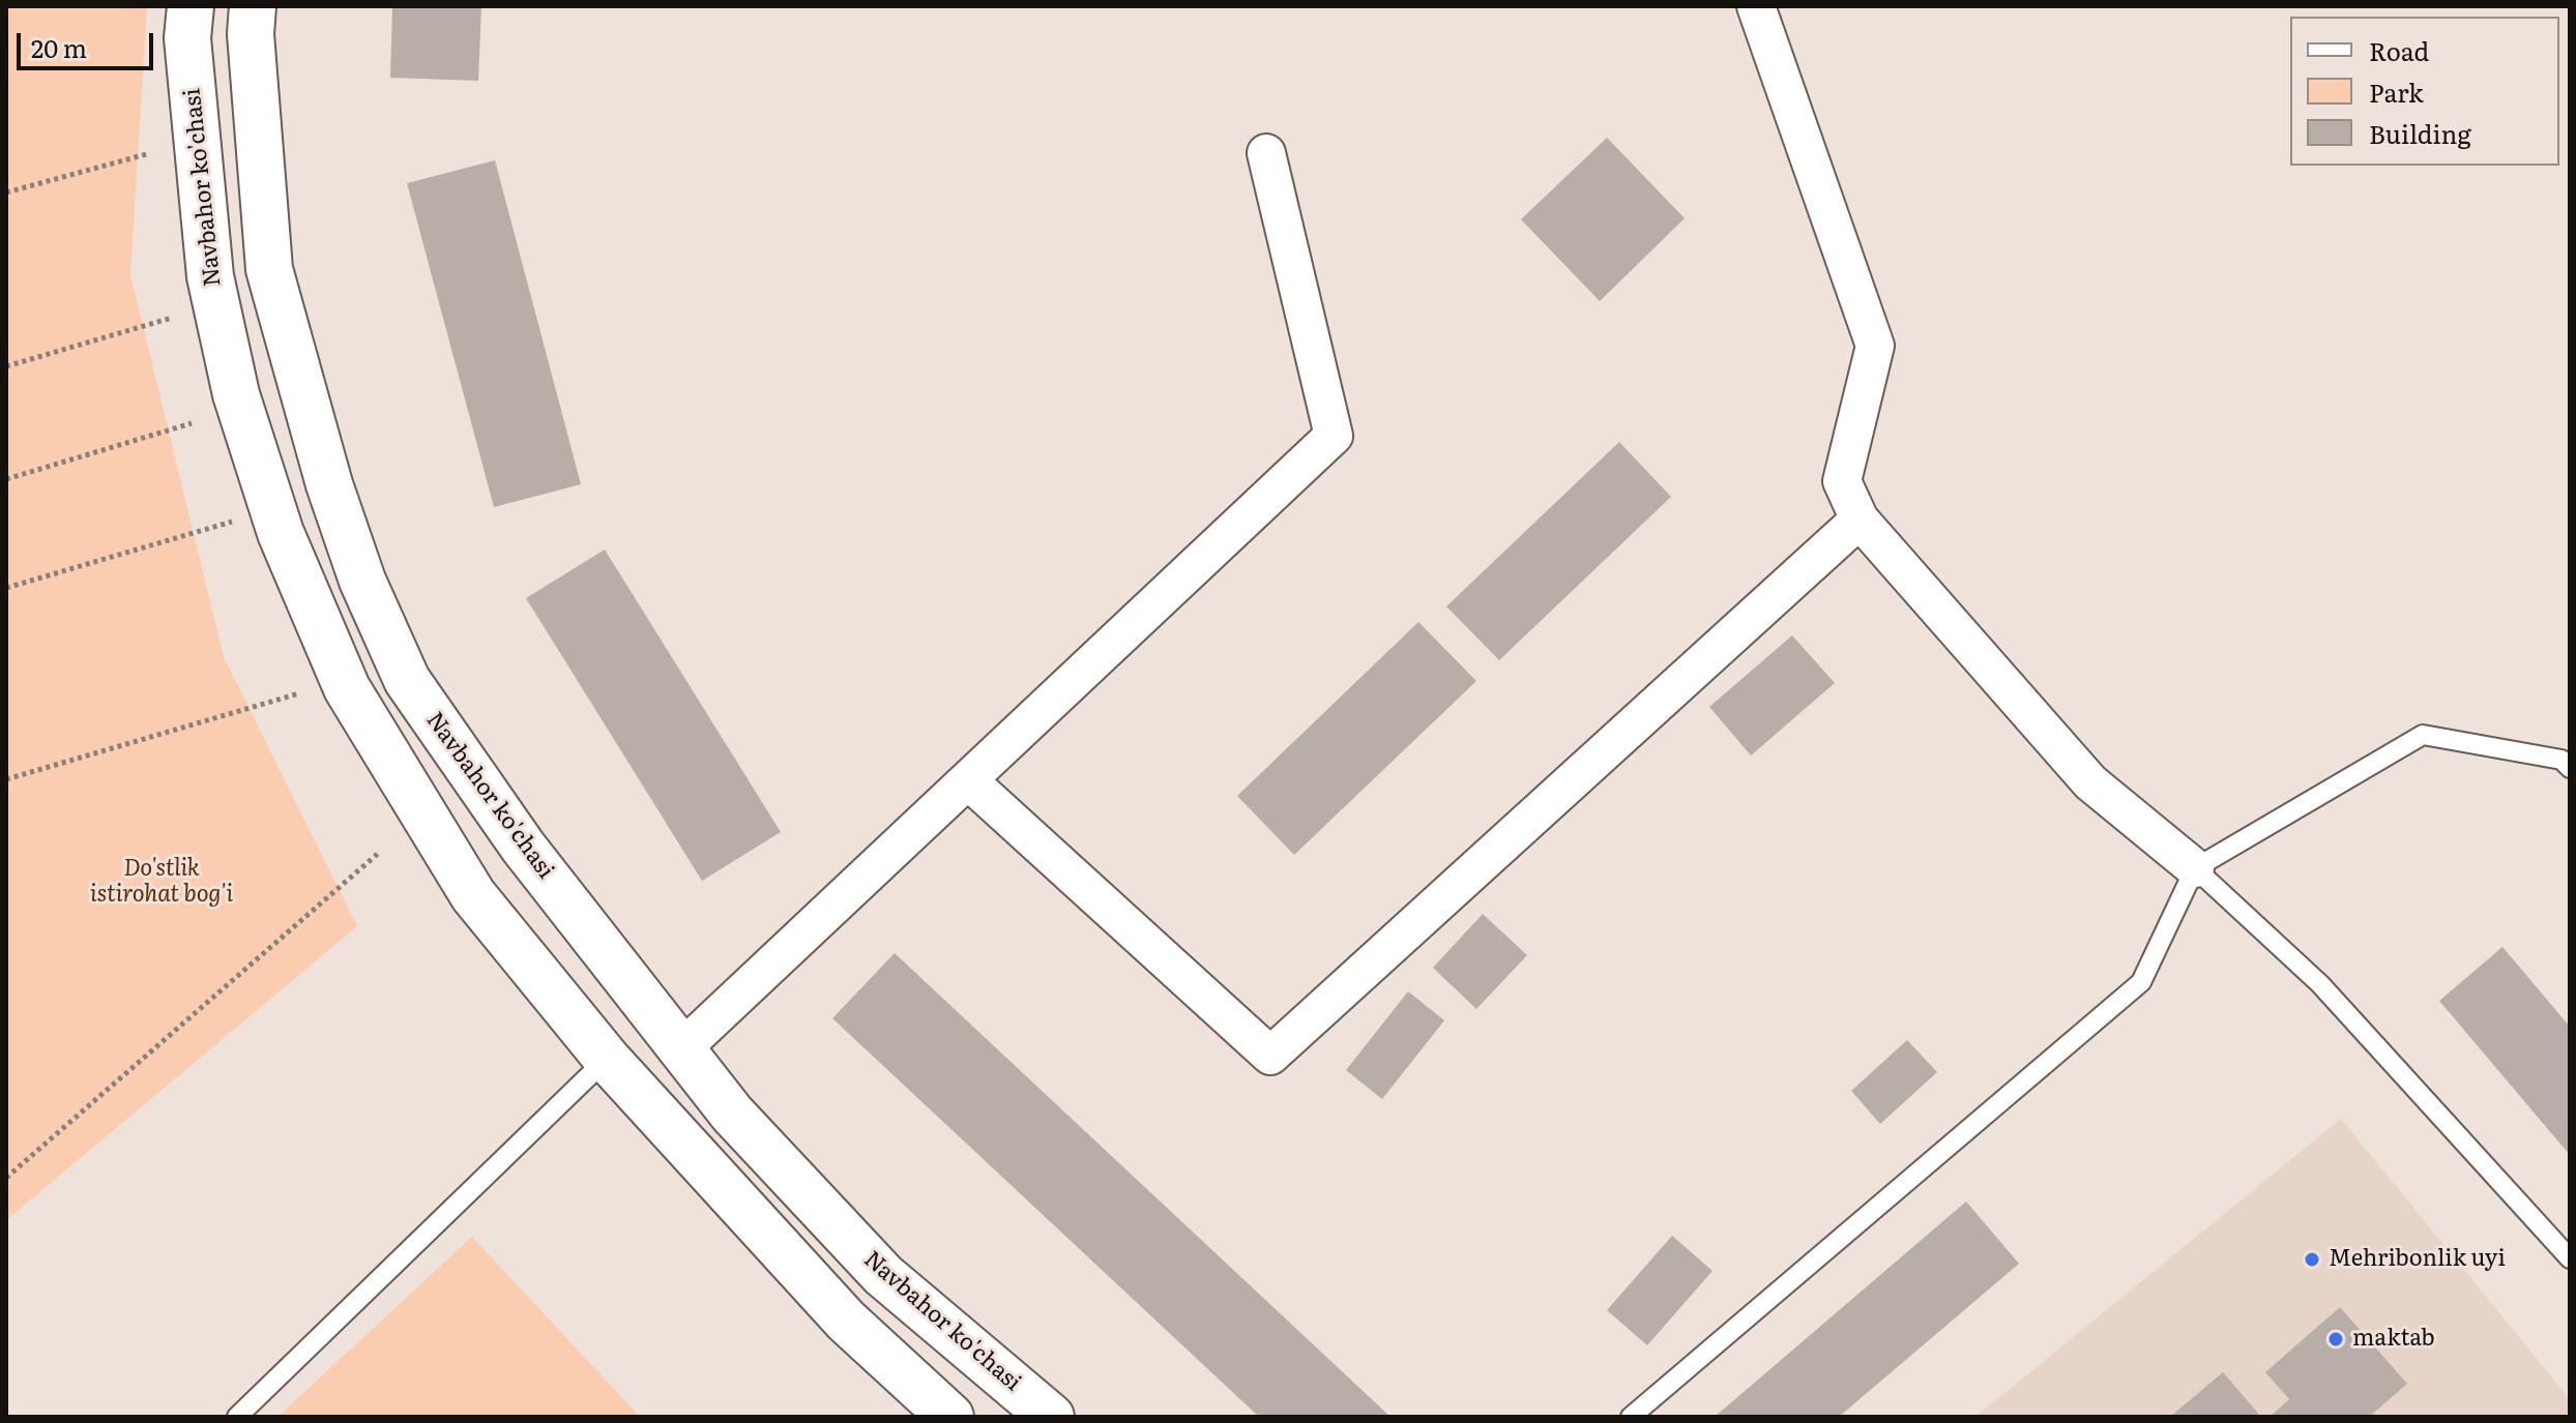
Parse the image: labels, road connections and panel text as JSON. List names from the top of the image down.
{
  "streets": {
    "street": ["Navbahor ko'chasi"]
  },
  "parks": ["Do'stlik istirohat bog'i"],
  "places": ["Mehribonlik uyi", "maktab"],
  "legend": ["Road", "Park", "Building"],
  "scale_bar": "20 m"
}
